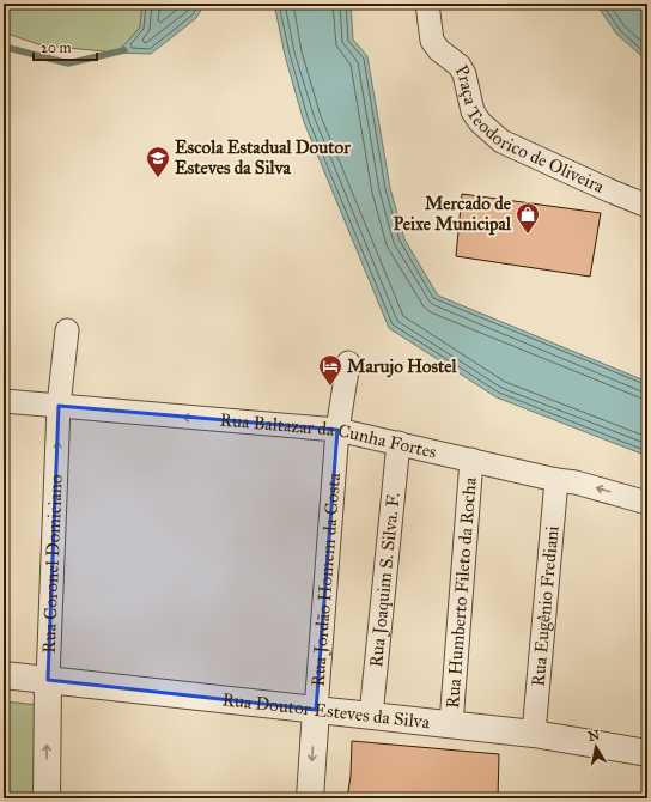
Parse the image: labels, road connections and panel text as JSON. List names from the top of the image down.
{
  "streets": {
    "street": [
      "Praça Teodorico de Oliveira",
      "Rua Baltazar da Cunha Fortes",
      "Rua Coronel Domiciano",
      "Rua Joaquim S. Silva. F.",
      "Rua Jordão Homem da Costa",
      "Rua Humberto Fileto da Rocha",
      "Rua Eugênio Frediani",
      "Rua Doutor Esteves da Silva"
    ]
  },
  "crossings": [
    ["Rua Baltazar da Cunha Fortes", "Rua Coronel Domiciano"],
    ["Rua Baltazar da Cunha Fortes", "Rua Joaquim S. Silva. F."],
    ["Rua Baltazar da Cunha Fortes", "Rua Jordão Homem da Costa"],
    ["Rua Baltazar da Cunha Fortes", "Rua Humberto Fileto da Rocha"],
    ["Rua Baltazar da Cunha Fortes", "Rua Eugênio Frediani"],
    ["Rua Coronel Domiciano", "Rua Doutor Esteves da Silva"],
    ["Rua Joaquim S. Silva. F.", "Rua Doutor Esteves da Silva"],
    ["Rua Jordão Homem da Costa", "Rua Doutor Esteves da Silva"],
    ["Rua Humberto Fileto da Rocha", "Rua Doutor Esteves da Silva"],
    ["Rua Eugênio Frediani", "Rua Doutor Esteves da Silva"]
  ],
  "one_way": ["Rua Baltazar da Cunha Fortes", "Rua Coronel Domiciano"],
  "places": {
    "school or university": ["Escola Estadual Doutor Esteves da Silva"],
    "shop": ["Mercado de Peixe Municipal"],
    "hotel": ["Marujo Hostel"]
  },
  "scale_bar": "20 m",
  "north": "top"
}
